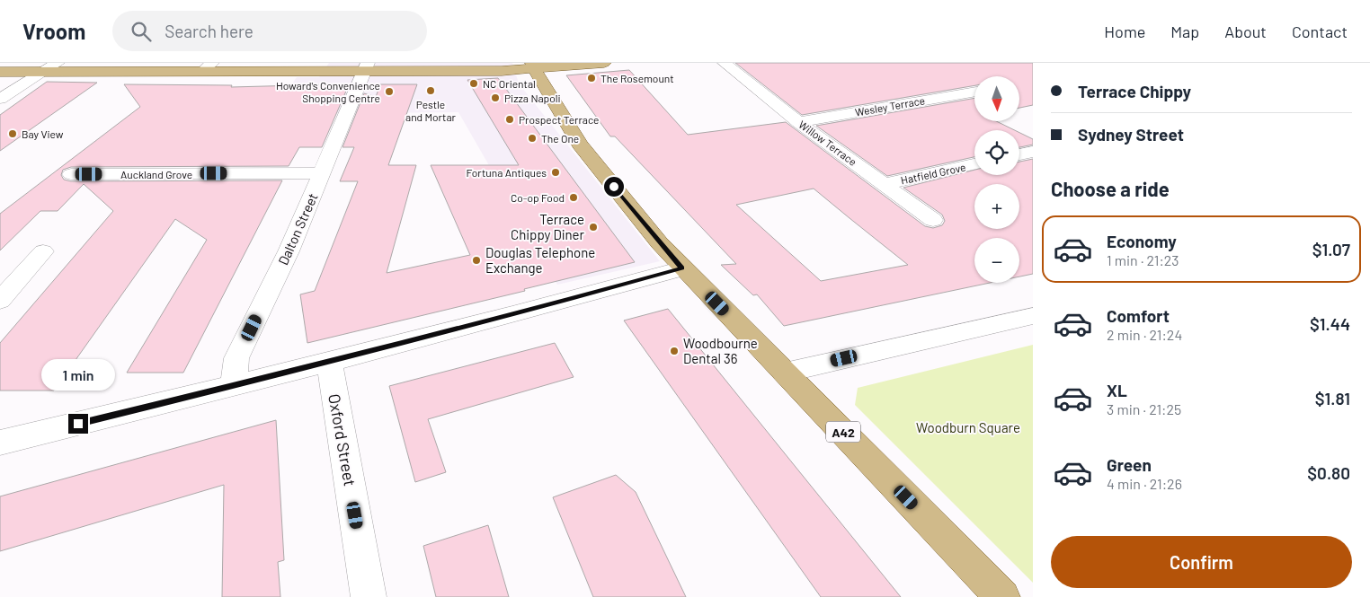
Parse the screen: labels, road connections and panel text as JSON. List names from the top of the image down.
{
  "streets": {
    "main road": ["A42"],
    "street": [
      "Wesley Terrace",
      "Willow Terrace",
      "Hatfield Grove",
      "Auckland Grove",
      "Dalton Street",
      "Oxford Street"
    ]
  },
  "crossings": [
    ["Wesley Terrace", "Willow Terrace"],
    ["Willow Terrace", "Hatfield Grove"],
    ["Auckland Grove", "Dalton Street"]
  ],
  "parks": ["Woodburn Square"],
  "places": [
    "The Rosemount",
    "NC Oriental",
    "Pestle and Mortar",
    "Howard's Convenience Shopping Centre",
    "Pizza Napoli",
    "Prospect Terrace",
    "Bay View",
    "The One",
    "Fortuna Antiques",
    "Co-op Food",
    "Terrace Chippy Diner",
    "Douglas Telephone Exchange",
    "Woodbourne Dental 36"
  ],
  "north": "bottom",
  "page": {
    "header": "Vroom",
    "search": "Search here",
    "nav": [
      "Home",
      "Map",
      "About",
      "Contact"
    ],
    "banner": ["Terrace Chippy", "Sydney Street"],
    "map_buttons": ["+", "−"],
    "heading": "Choose a ride",
    "list": [
      {
        "name": "Economy",
        "note": "1 min · 21:23",
        "value": "$1.07"
      },
      {
        "name": "Comfort",
        "note": "2 min · 21:24",
        "value": "$1.44"
      },
      {
        "name": "XL",
        "note": "3 min · 21:25",
        "value": "$1.81"
      },
      {
        "name": "Green",
        "note": "4 min · 21:26",
        "value": "$0.80"
      }
    ],
    "bubble": "1 min",
    "buttons": "Confirm"
  }
}
